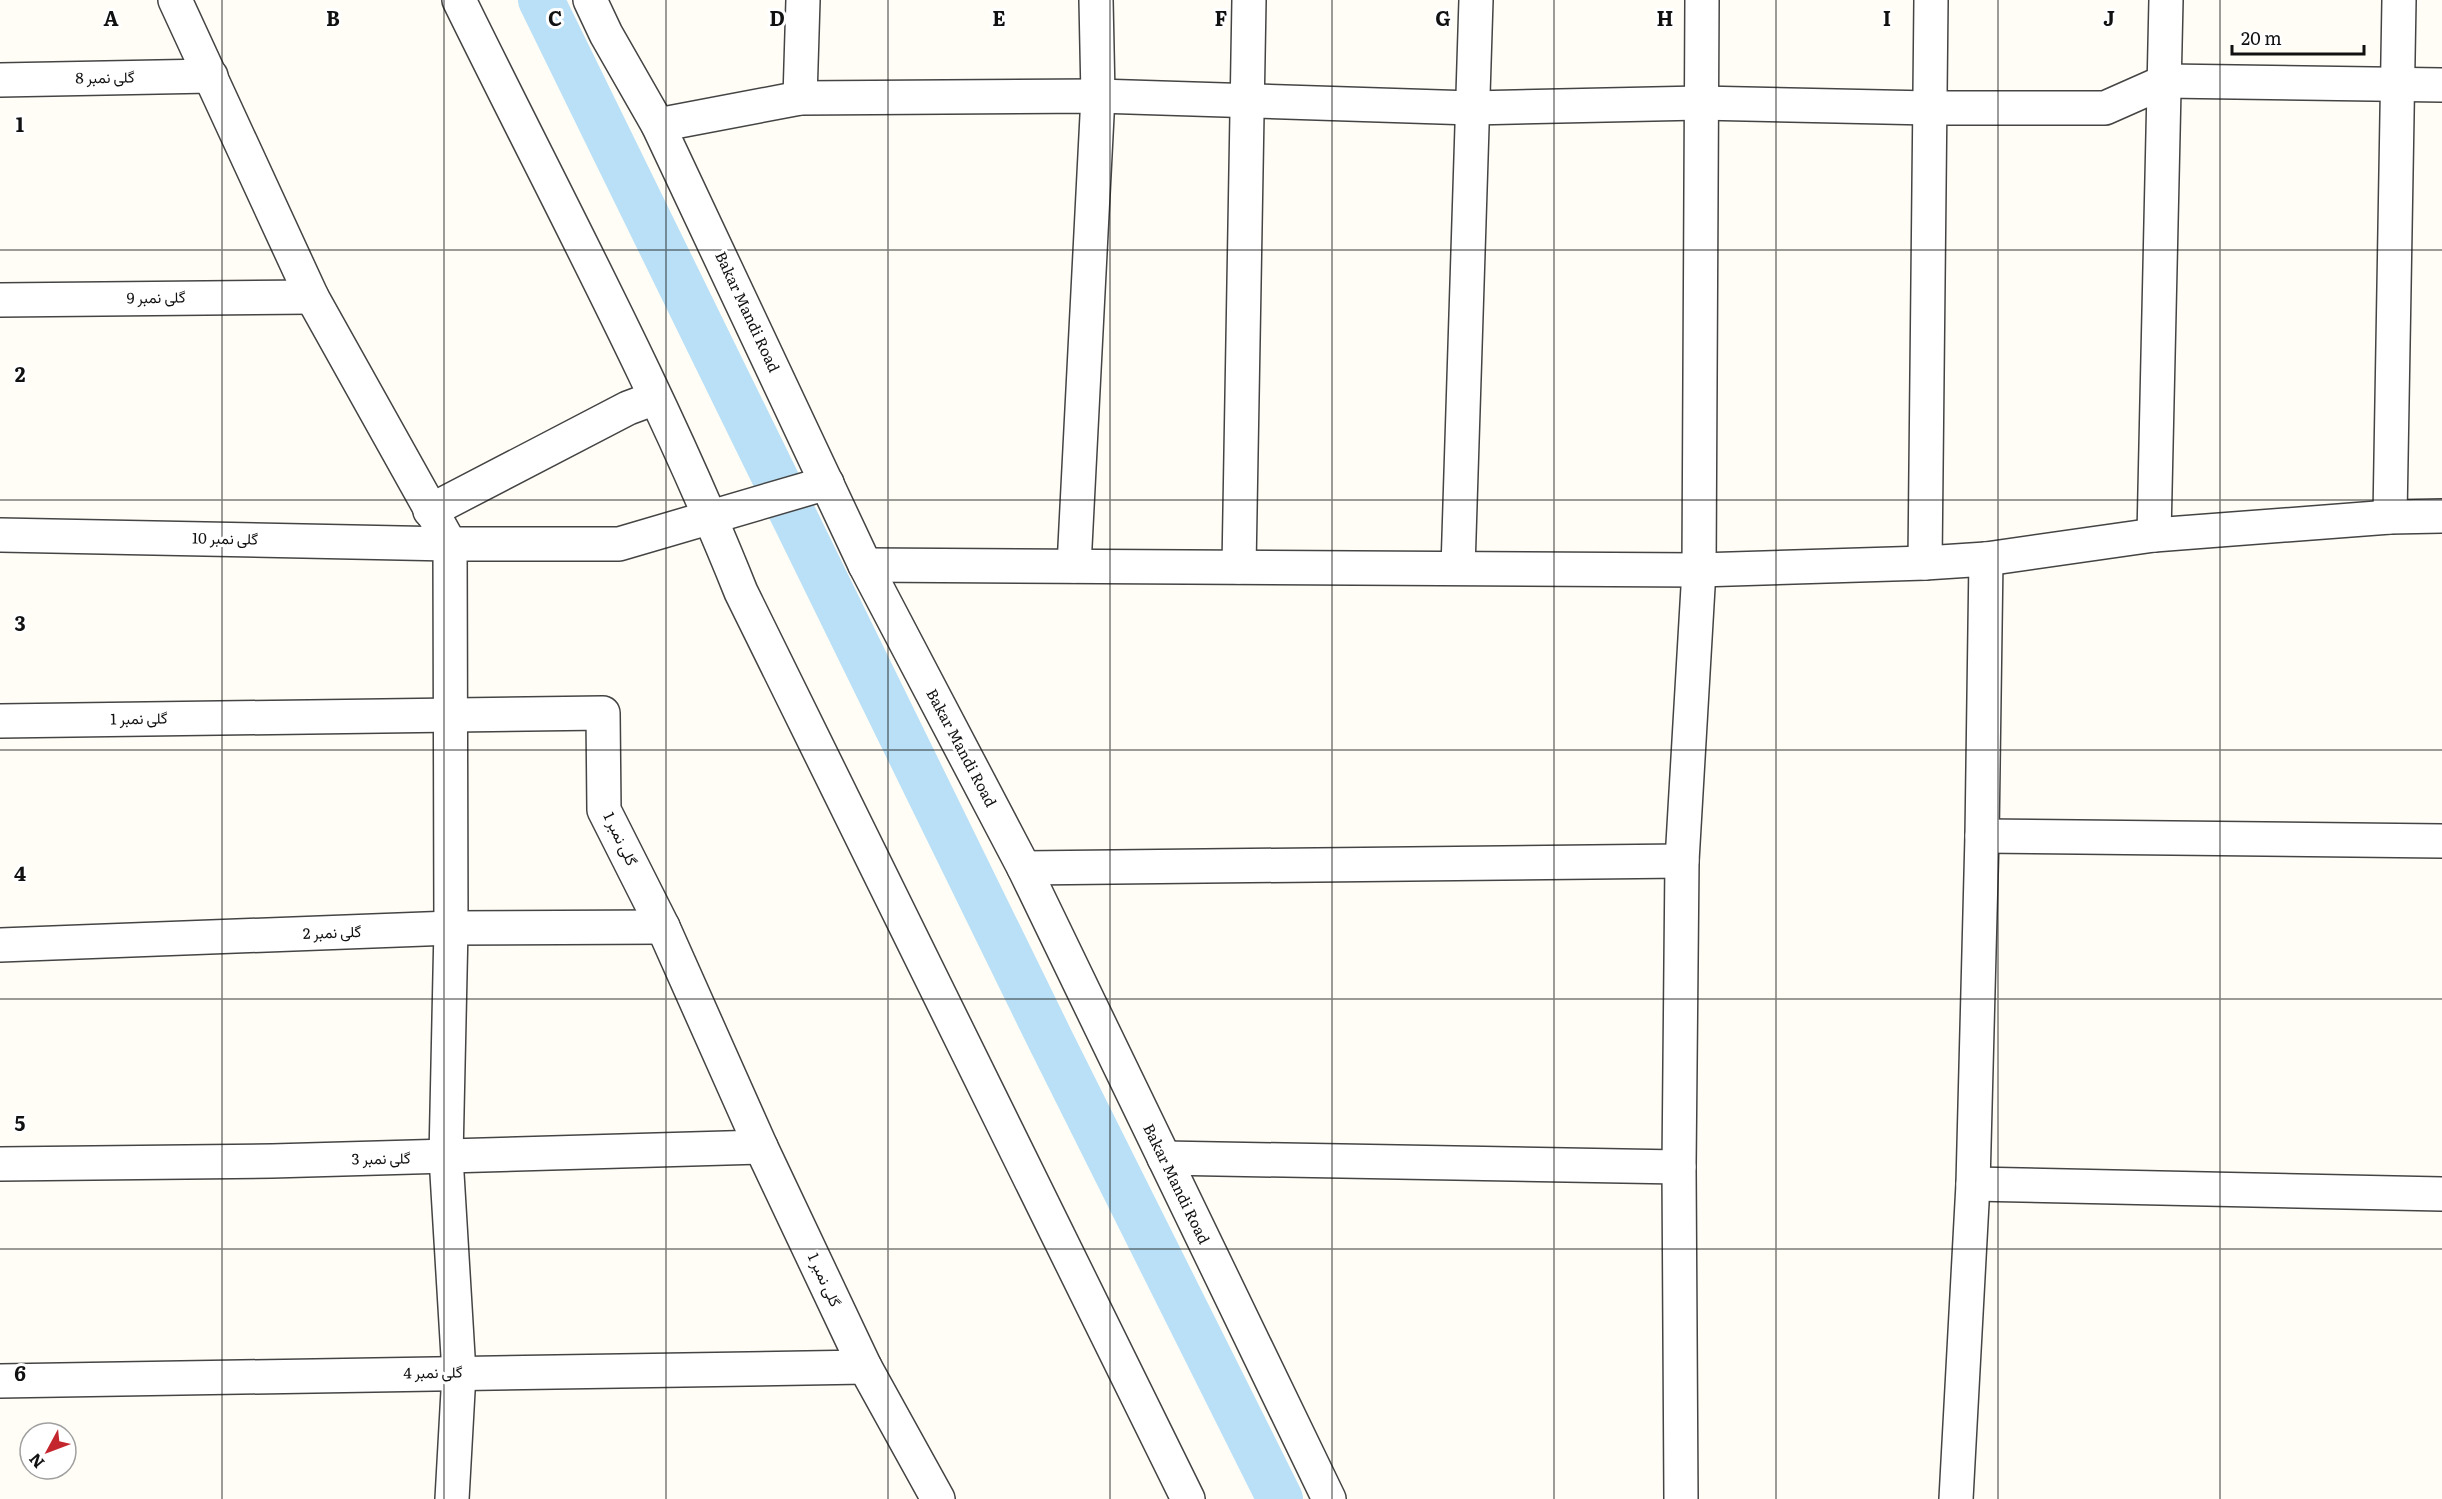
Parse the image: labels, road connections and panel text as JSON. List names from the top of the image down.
{
  "streets": {
    "street": [
      "گلی نمبر 8",
      "گلی نمبر 9",
      "Bakar Mandi Road",
      "گلی نمبر 10",
      "گلی نمبر 1",
      "گلی نمبر 2",
      "گلی نمبر 3",
      "گلی نمبر 4"
    ]
  },
  "crossings": [
    ["Bakar Mandi Road", "گلی نمبر 10"],
    ["گلی نمبر 1", "گلی نمبر 2"],
    ["گلی نمبر 1", "گلی نمبر 3"],
    ["گلی نمبر 1", "گلی نمبر 4"]
  ],
  "scale_bar": "20 m",
  "north": "bottom left",
  "grid": {
    "columns": [
      "A",
      "B",
      "C",
      "D",
      "E",
      "F",
      "G",
      "H",
      "I",
      "J"
    ],
    "rows": [
      "1",
      "2",
      "3",
      "4",
      "5",
      "6"
    ]
  }
}
